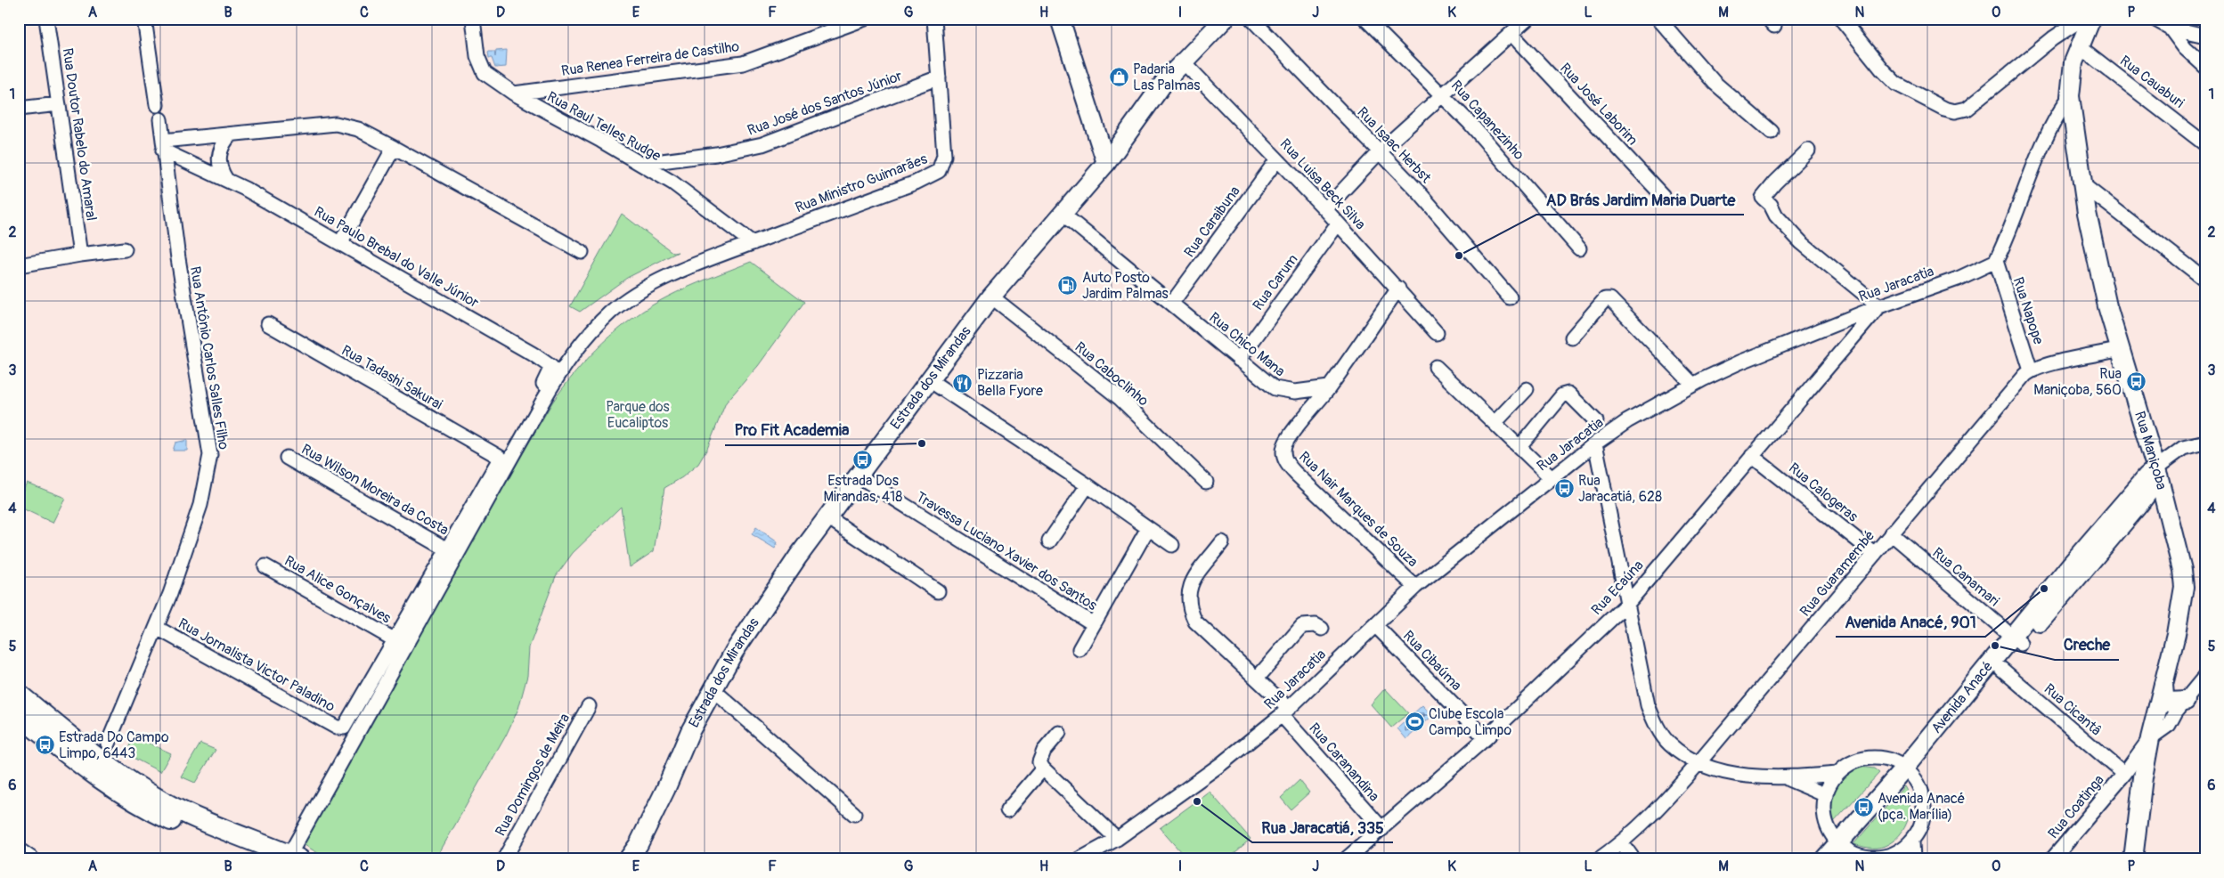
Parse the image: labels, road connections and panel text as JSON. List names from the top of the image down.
{
  "streets": {
    "street": [
      "Rua Renea Ferreira de Castilho",
      "Rua Cauaburi",
      "Rua José dos Santos Júnior",
      "Rua José Laborim",
      "Rua Capanezinho",
      "Rua Raul Telles Rudge",
      "Rua Doutor Rabelo do Amaral",
      "Rua Isaac Herbst",
      "Rua Ministro Guimarães",
      "Rua Luisa Beck Silva",
      "Rua Caraibuna",
      "Rua Paulo Brebal do Valle Júnior",
      "Rua Carum",
      "Rua Jaracatia",
      "Rua Napope",
      "Rua Chico Mana",
      "Rua Antônio Carlos Salles Filho",
      "Rua Caboclinho",
      "Rua Tadashi Sakurai",
      "Estrada dos Mirandas",
      "Rua Maniçoba",
      "Rua Wilson Moreira da Costa",
      "Rua Calogeras",
      "Rua Nair Marques de Souza",
      "Travessa Luciano Xavier dos Santos",
      "Rua Guaramembé",
      "Rua Canamari",
      "Rua Ecaúna",
      "Rua Alice Gonçalves",
      "Rua Cibaúma",
      "Rua Jornalista Victor Paladino",
      "Avenida Anacé",
      "Rua Cicantâ",
      "Rua Caranandina",
      "Rua Domingos de Meira",
      "Rua Coatinga"
    ]
  },
  "crossings": [
    ["Rua Renea Ferreira de Castilho", "Rua Raul Telles Rudge"],
    ["Rua Cauaburi", "Rua Maniçoba"],
    ["Rua José dos Santos Júnior", "Rua Raul Telles Rudge"],
    ["Rua José dos Santos Júnior", "Rua Ministro Guimarães"],
    ["Rua Raul Telles Rudge", "Rua Ministro Guimarães"],
    ["Rua Luisa Beck Silva", "Rua Caraibuna"],
    ["Rua Luisa Beck Silva", "Rua Carum"],
    ["Rua Luisa Beck Silva", "Estrada dos Mirandas"],
    ["Rua Caraibuna", "Rua Chico Mana"],
    ["Rua Paulo Brebal do Valle Júnior", "Rua Antônio Carlos Salles Filho"],
    ["Rua Paulo Brebal do Valle Júnior", "Rua Tadashi Sakurai"],
    ["Rua Carum", "Rua Chico Mana"],
    ["Rua Jaracatia", "Rua Napope"],
    ["Rua Jaracatia", "Rua Nair Marques de Souza"],
    ["Rua Jaracatia", "Rua Ecaúna"],
    ["Rua Jaracatia", "Rua Cibaúma"],
    ["Rua Jaracatia", "Rua Caranandina"],
    ["Rua Napope", "Rua Guaramembé"],
    ["Rua Chico Mana", "Estrada dos Mirandas"],
    ["Rua Chico Mana", "Rua Nair Marques de Souza"],
    ["Rua Antônio Carlos Salles Filho", "Rua Jornalista Victor Paladino"],
    ["Rua Caboclinho", "Estrada dos Mirandas"],
    ["Estrada dos Mirandas", "Travessa Luciano Xavier dos Santos"],
    ["Rua Maniçoba", "Avenida Anacé"],
    ["Rua Maniçoba", "Rua Coatinga"],
    ["Rua Calogeras", "Rua Guaramembé"],
    ["Rua Calogeras", "Rua Ecaúna"],
    ["Rua Guaramembé", "Rua Canamari"],
    ["Rua Canamari", "Avenida Anacé"],
    ["Rua Ecaúna", "Rua Cibaúma"],
    ["Rua Ecaúna", "Rua Caranandina"],
    ["Rua Alice Gonçalves", "Rua Jornalista Victor Paladino"],
    ["Avenida Anacé", "Rua Cicantâ"],
    ["Rua Cicantâ", "Rua Coatinga"]
  ],
  "parks": ["Parque dos Eucaliptos"],
  "places": {
    "shop": ["Padaria Las Palmas"],
    "other": [
      "AD Brás Jardim Maria Duarte",
      "Pro Fit Academia",
      "Avenida Anacé, 901",
      "Creche",
      "Rua Jaracatiá, 335"
    ],
    "fuel station": ["Auto Posto Jardim Palmas"],
    "bus stop": [
      "Rua Maniçoba, 560",
      "Estrada Dos Mirandas, 418",
      "Rua Jaracatiá, 628",
      "Estrada Do Campo Limpo, 6443",
      "Avenida Anacé (pça. Marília)"
    ],
    "restaurant": ["Pizzaria Bella Fyore"],
    "sports": ["Clube Escola Campo Limpo"]
  },
  "grid": {
    "columns": [
      "A",
      "B",
      "C",
      "D",
      "E",
      "F",
      "G",
      "H",
      "I",
      "J",
      "K",
      "L",
      "M",
      "N",
      "O",
      "P"
    ],
    "rows": [
      "1",
      "2",
      "3",
      "4",
      "5",
      "6"
    ]
  }
}
